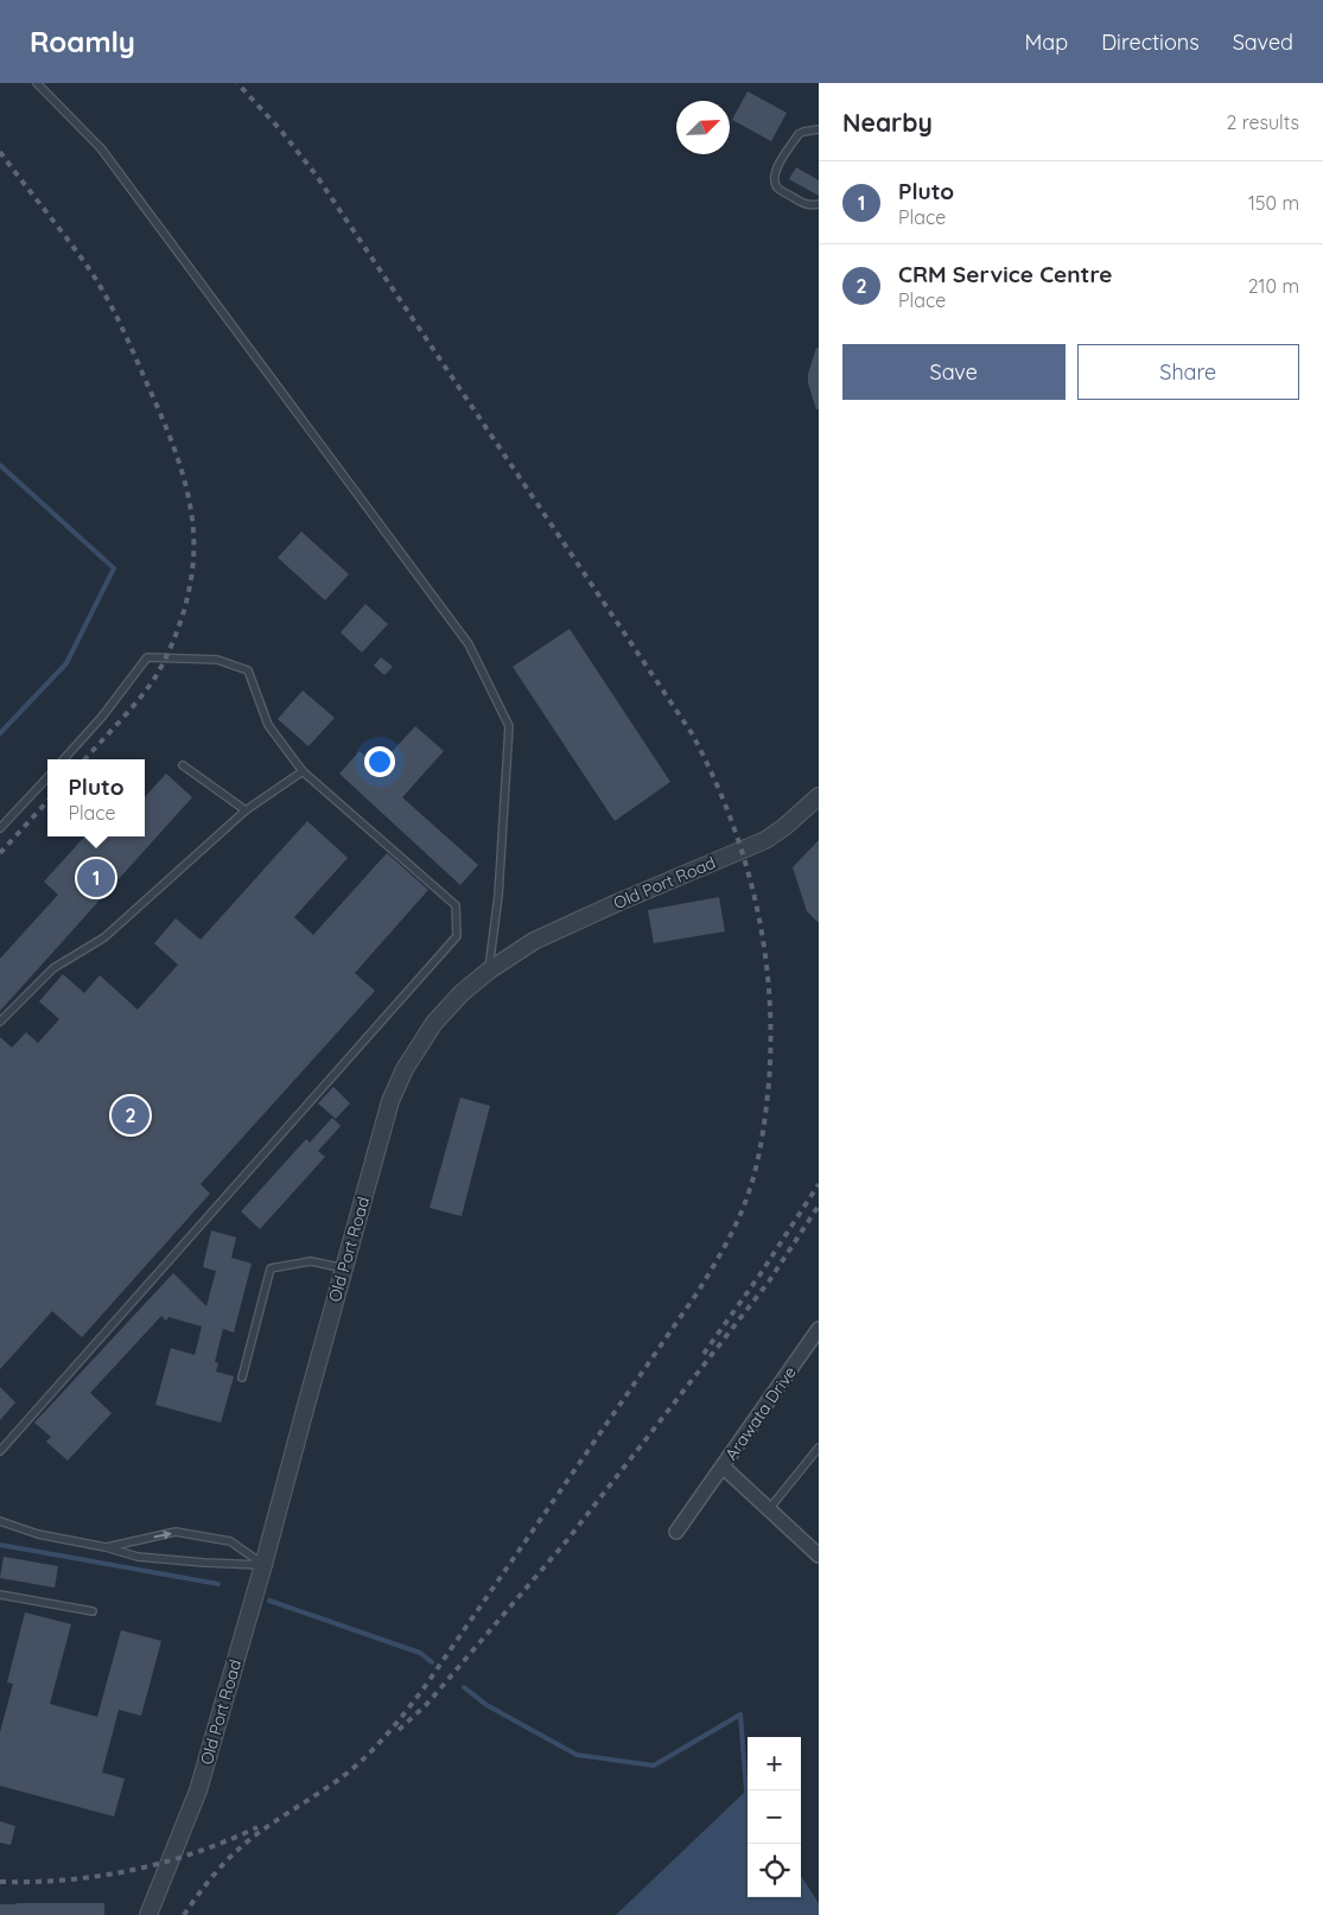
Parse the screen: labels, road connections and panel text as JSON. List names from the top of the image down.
{
  "streets": {
    "street": ["Old Port Road", "Arawata Drive"]
  },
  "north": "top right",
  "page": {
    "header": "Roamly",
    "nav": ["Map", "Directions", "Saved"],
    "heading": ["Nearby", "2 results"],
    "list": [
      {
        "mark": "1",
        "name": "Pluto",
        "note": "Place",
        "value": "150 m"
      },
      {
        "mark": "2",
        "name": "CRM Service Centre",
        "note": "Place",
        "value": "210 m"
      }
    ],
    "buttons": ["Save", "Share"],
    "popup": ["Pluto", "Place"],
    "pins": ["1", "2"],
    "map_buttons": ["+", "−"]
  }
}
